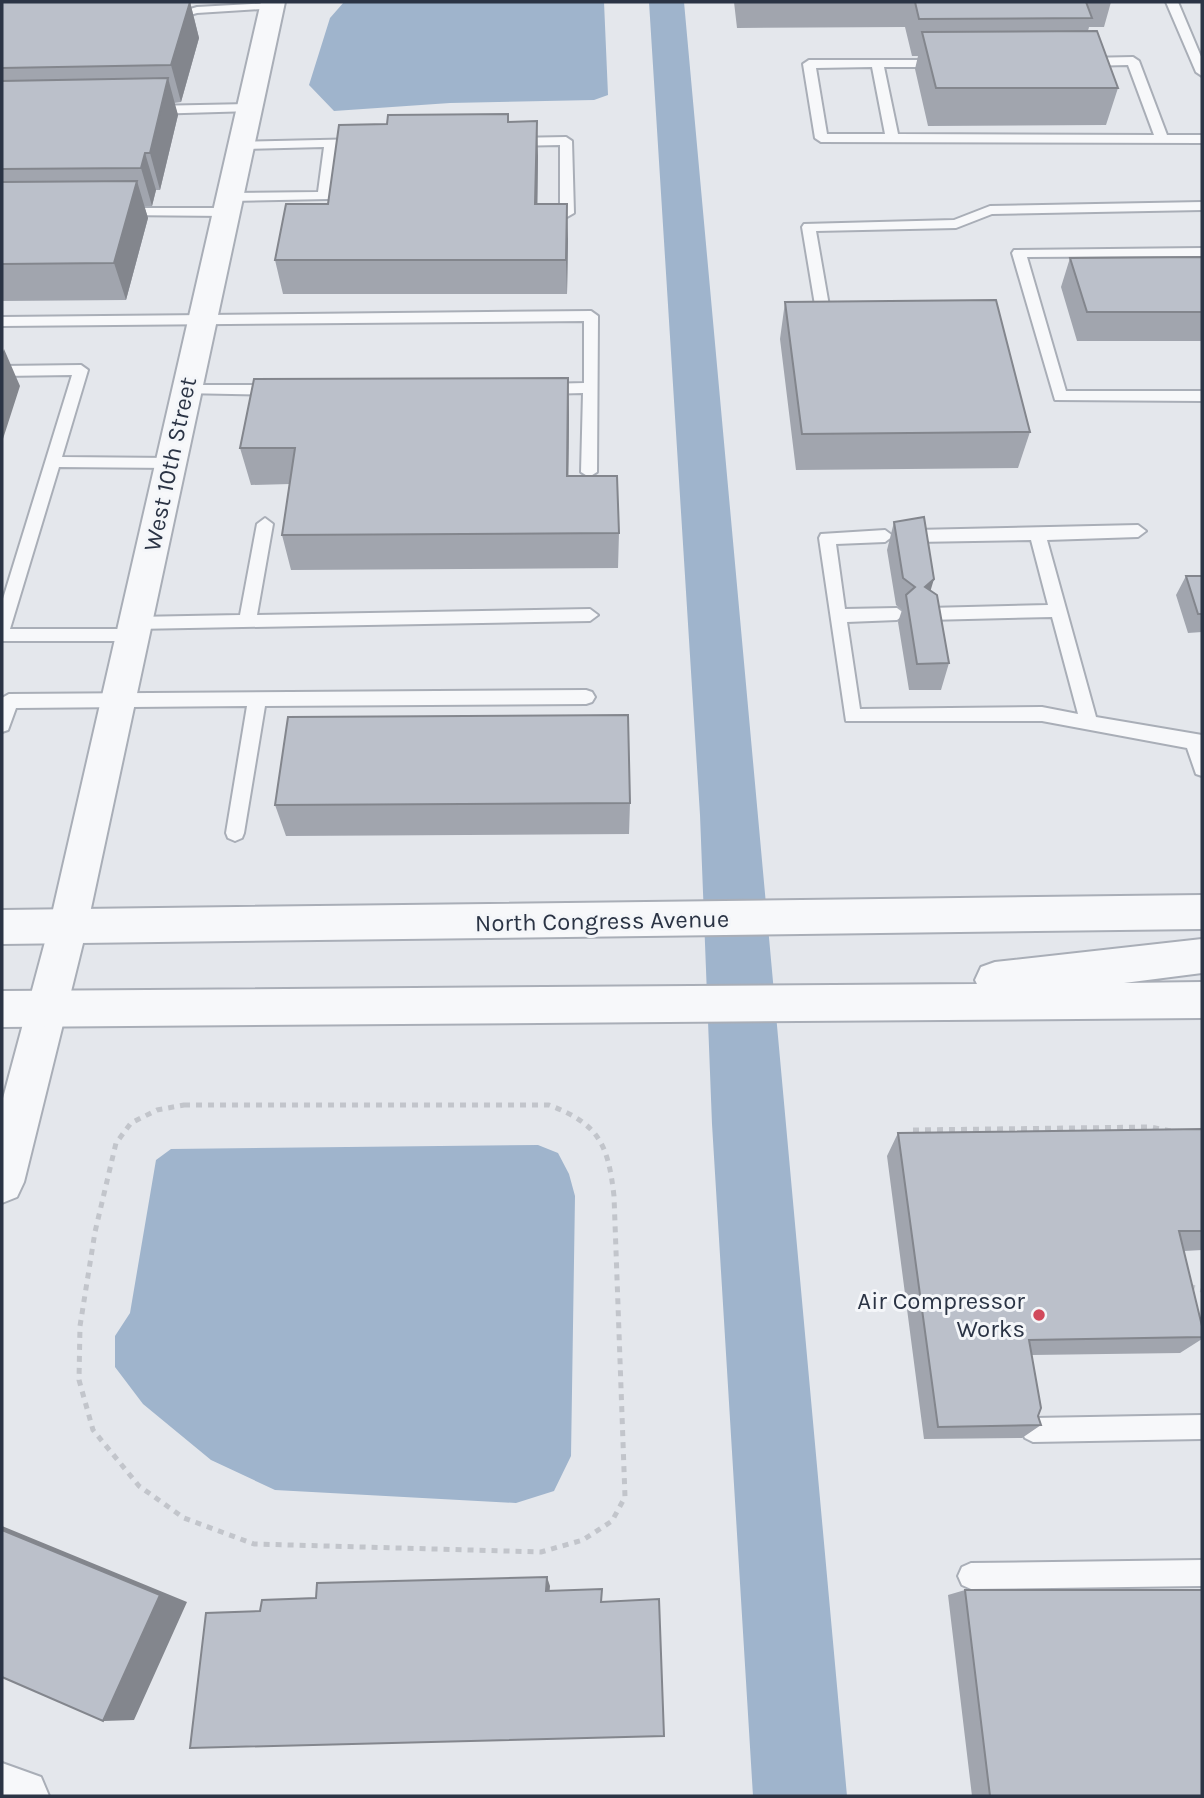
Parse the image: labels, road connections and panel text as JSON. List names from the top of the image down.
{
  "streets": {
    "street": ["West 10th Street", "North Congress Avenue"]
  },
  "crossings": [
    ["West 10th Street", "North Congress Avenue"]
  ],
  "places": ["Air Compressor Works"]
}
